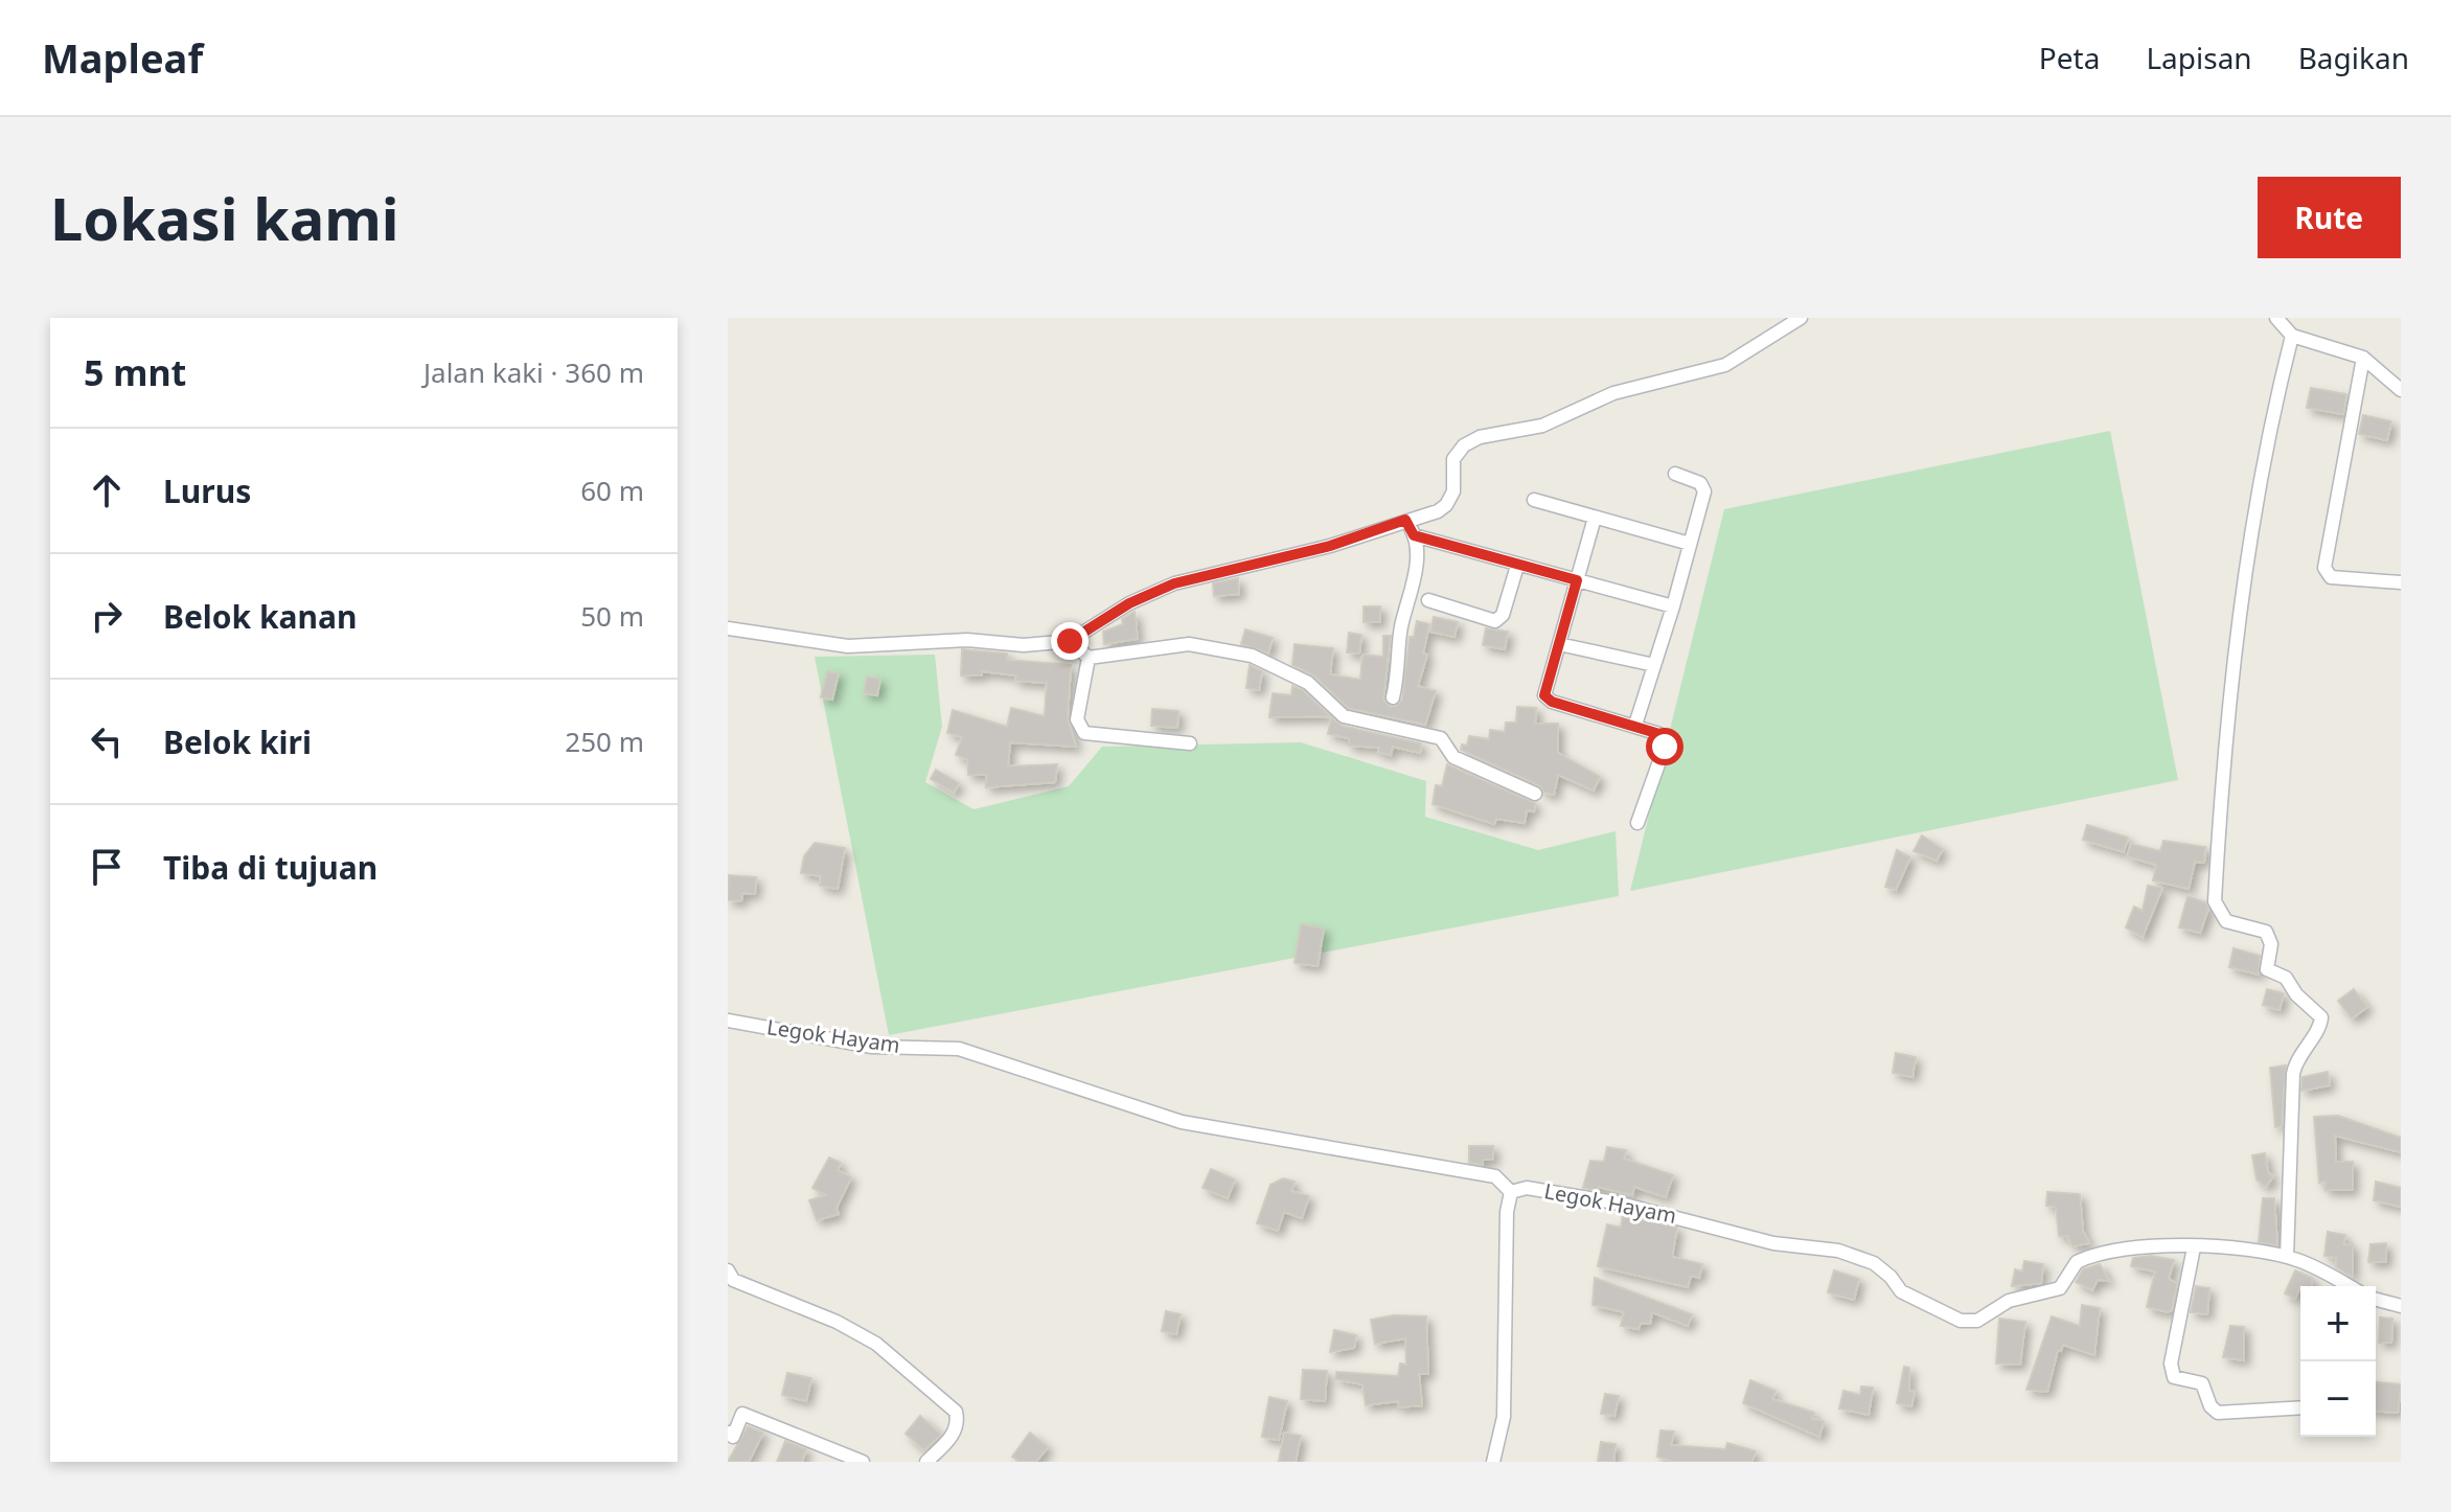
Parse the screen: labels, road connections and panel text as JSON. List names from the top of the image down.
{
  "streets": {
    "street": ["Legok Hayam"]
  },
  "page": {
    "header": "Mapleaf",
    "nav": ["Peta", "Lapisan", "Bagikan"],
    "buttons": "Rute",
    "title": "Lokasi kami",
    "heading": ["5 mnt", "Jalan kaki · 360 m"],
    "list": [
      ["Lurus", "60 m"],
      ["Belok kanan", "50 m"],
      ["Belok kiri", "250 m"],
      "Tiba di tujuan"
    ],
    "map_buttons": ["+", "−"]
  }
}
